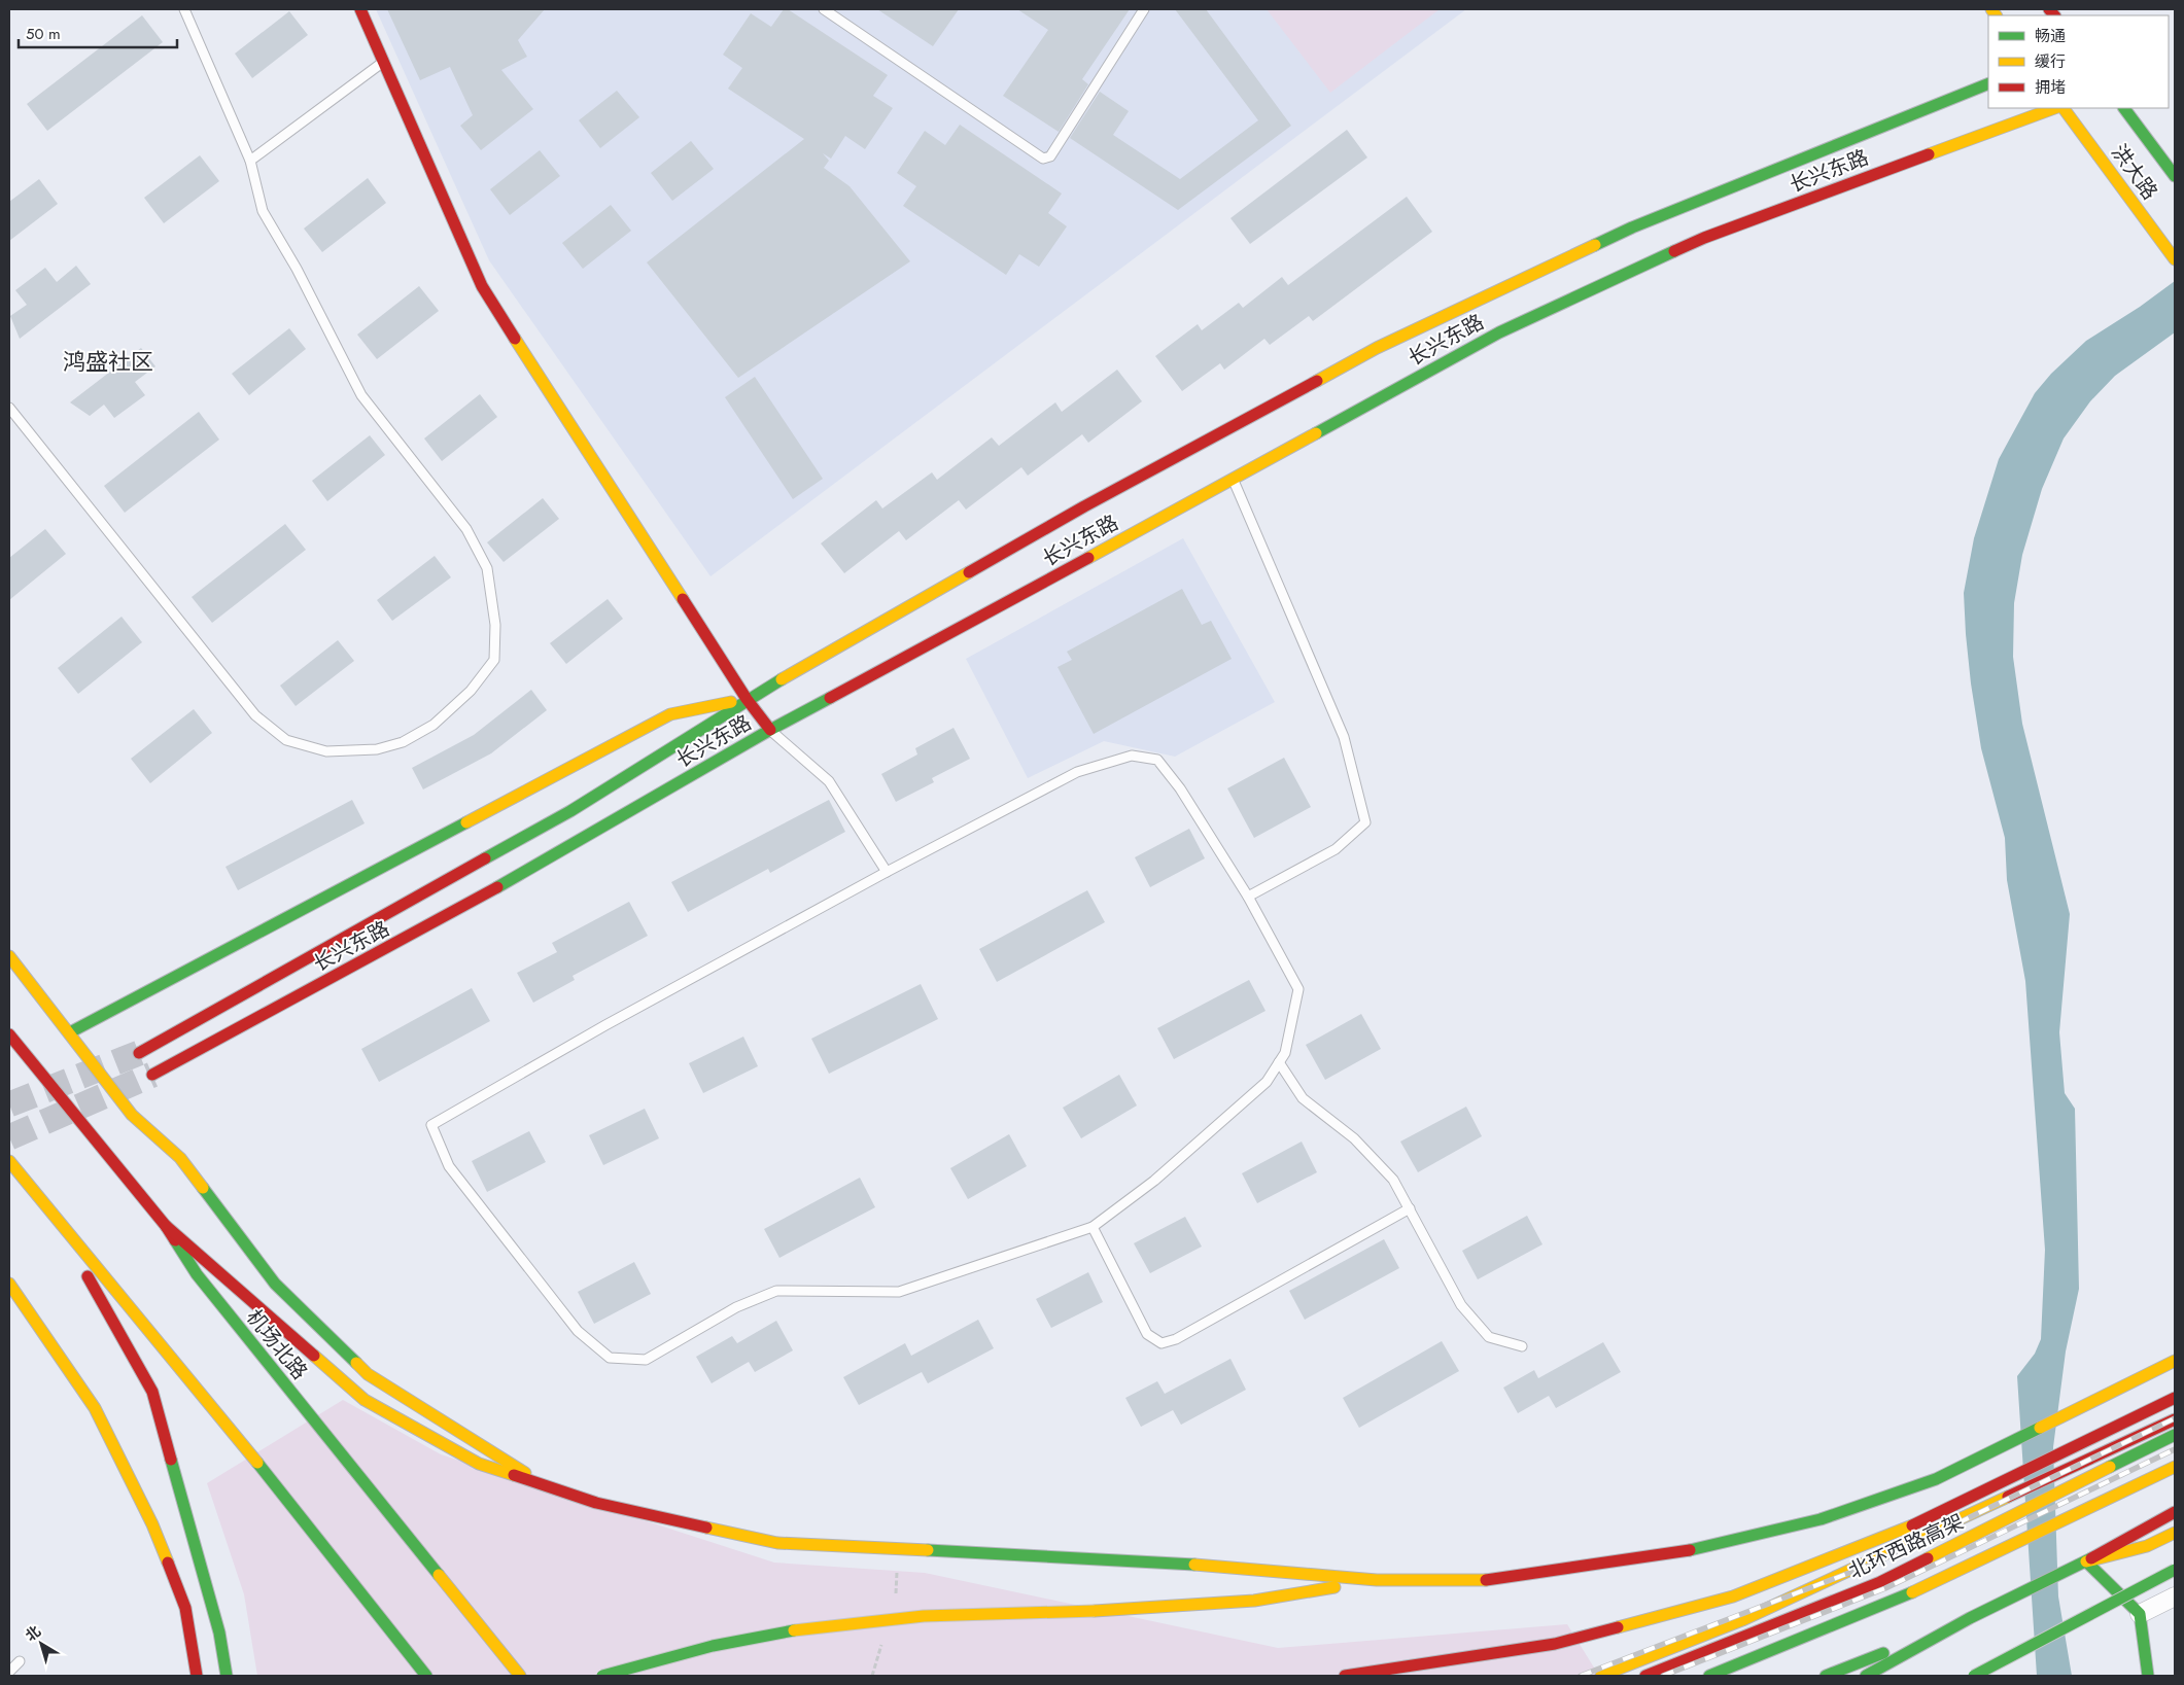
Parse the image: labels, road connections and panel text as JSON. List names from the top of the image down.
{
  "streets": {
    "main road": [
      "长兴东路",
      "洪大路",
      "机场北路",
      "北环西路高架"
    ]
  },
  "districts": ["鸿盛社区"],
  "legend": ["畅通", "缓行", "拥堵"],
  "scale_bar": "50 m",
  "north": "top left"
}
